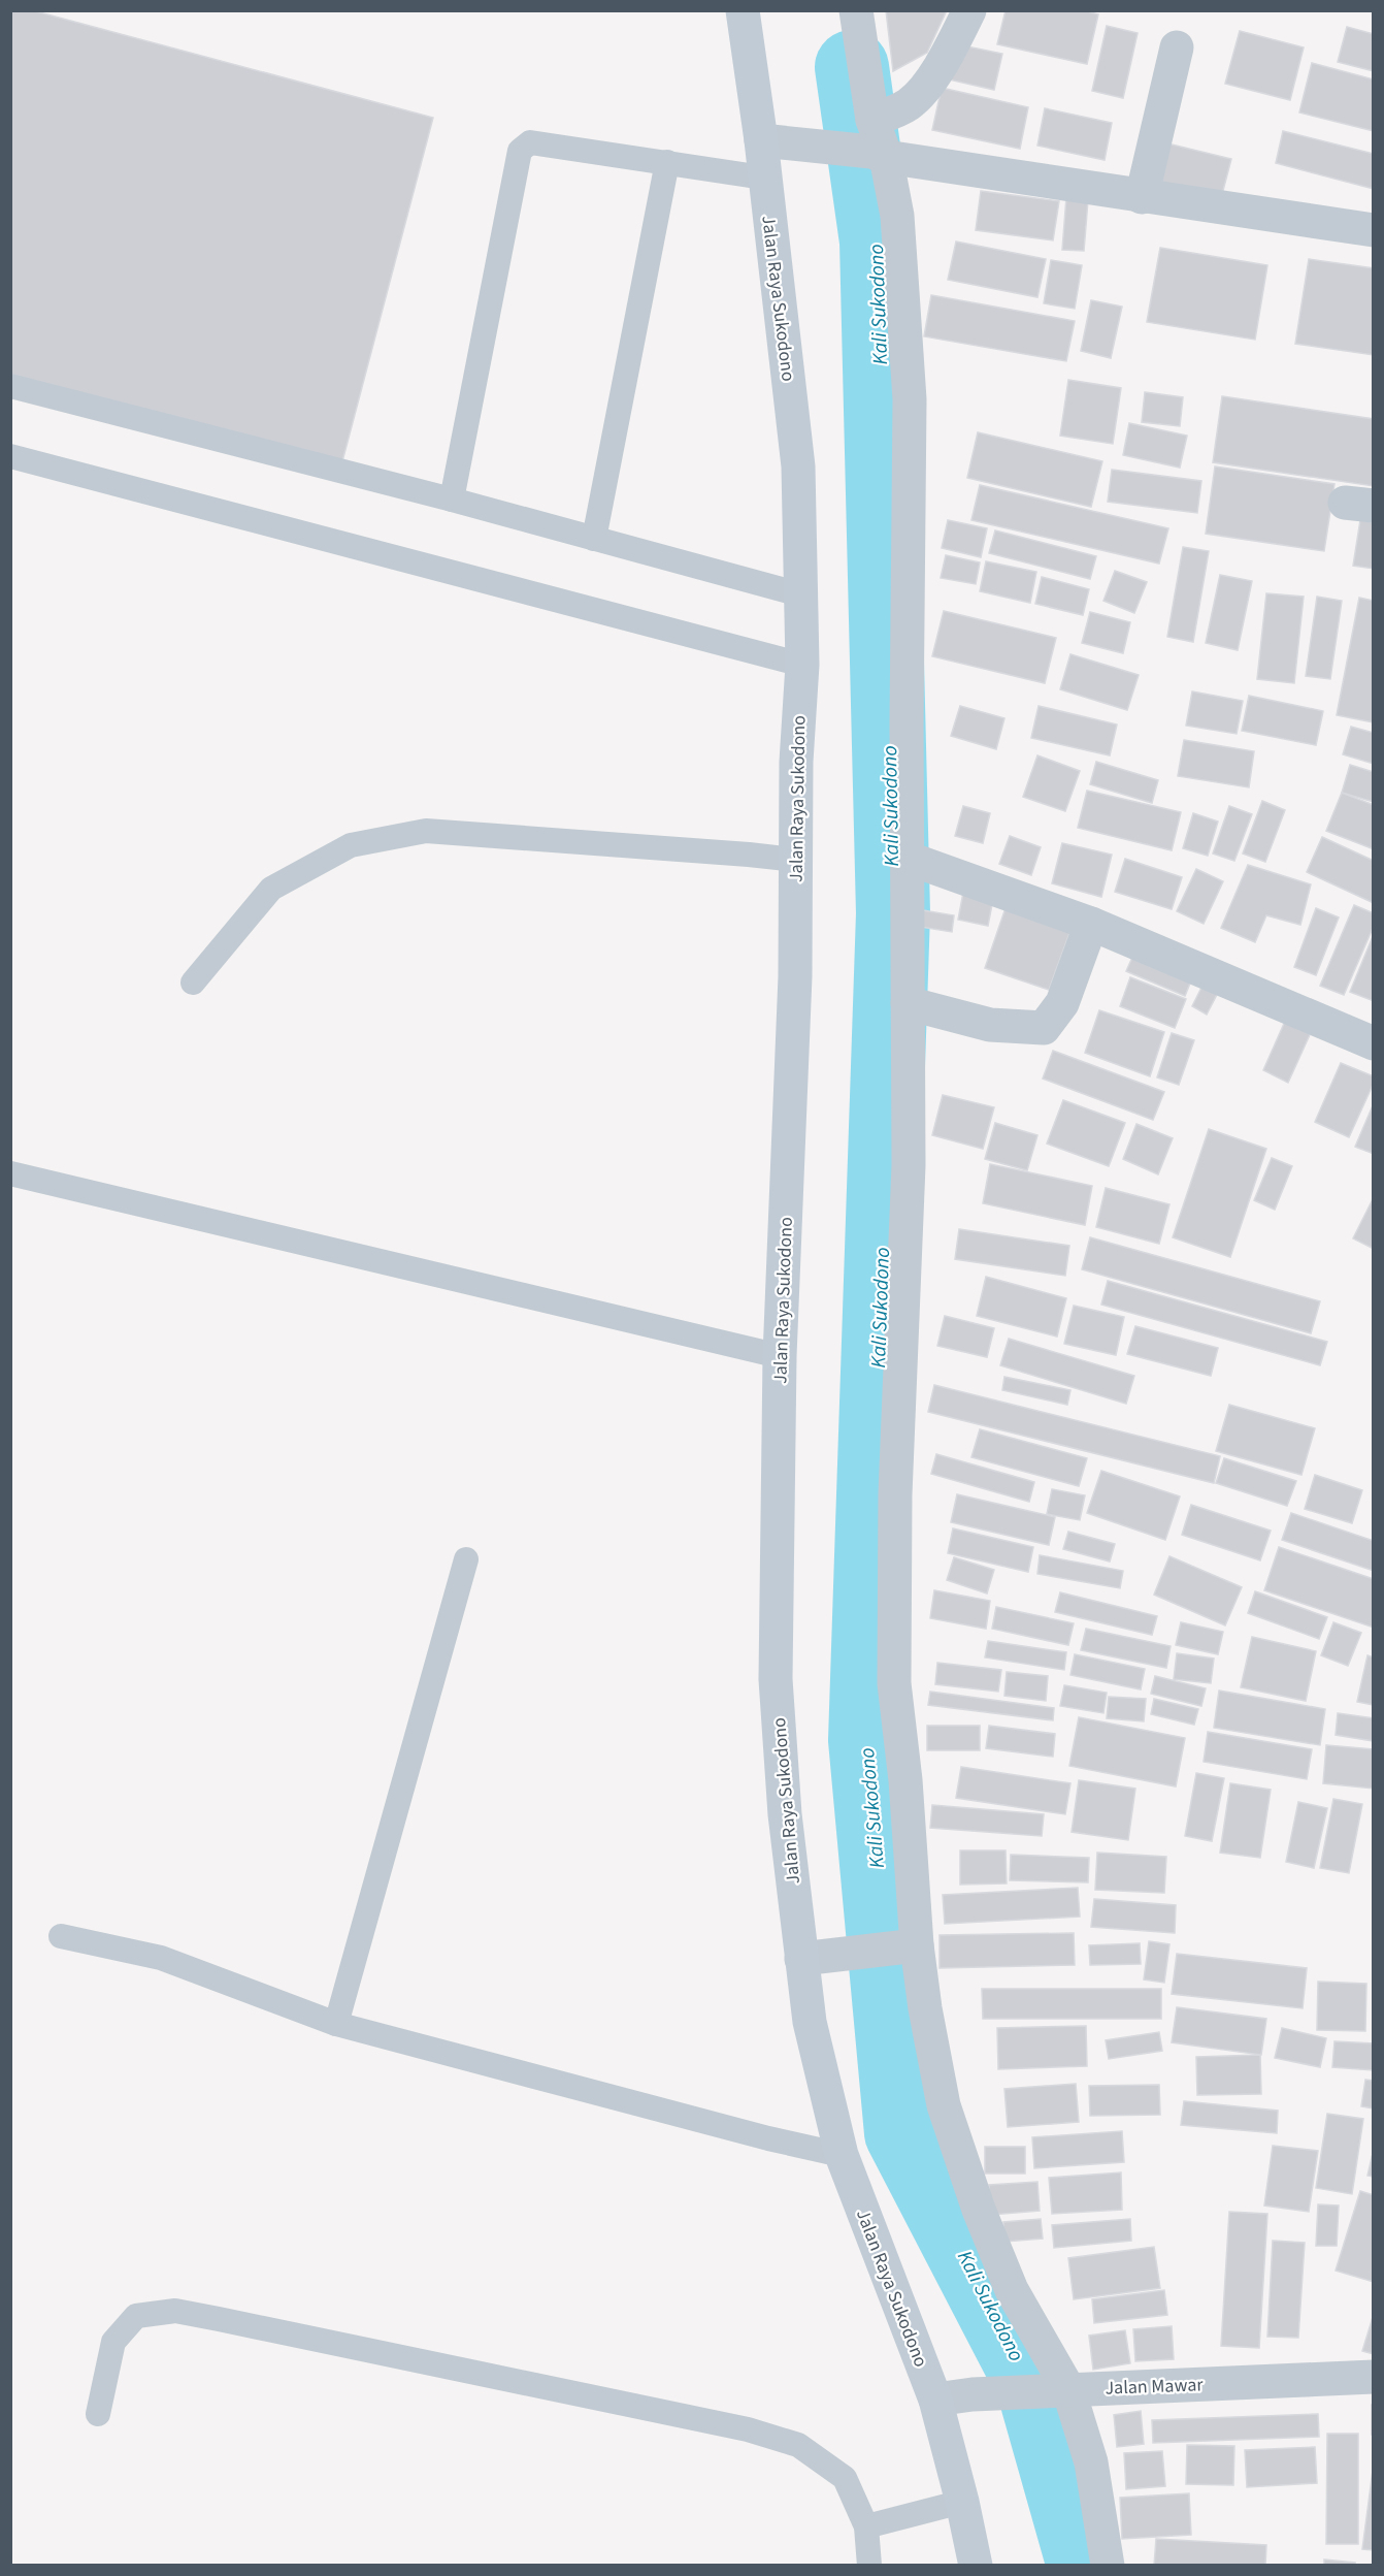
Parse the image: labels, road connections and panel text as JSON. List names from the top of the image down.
{
  "streets": {
    "main road": ["Jalan Raya Sukodono"],
    "street": ["Jalan Mawar"]
  },
  "crossings": [
    ["Jalan Raya Sukodono", "Jalan Mawar"]
  ],
  "water": ["Kali Sukodono"]
}
